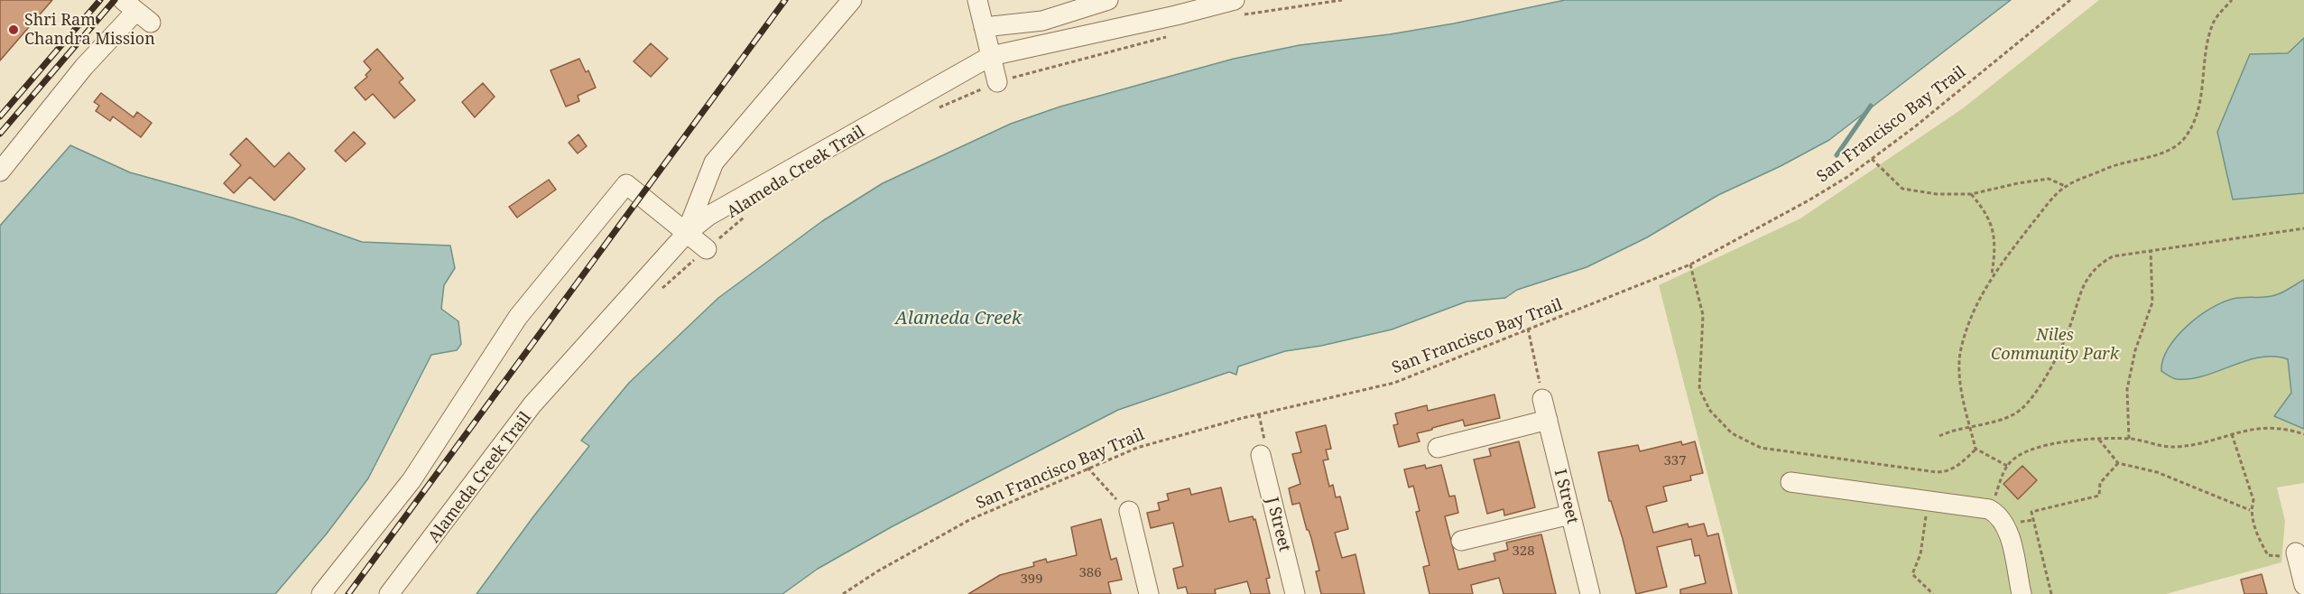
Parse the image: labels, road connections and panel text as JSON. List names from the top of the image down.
{
  "streets": {
    "street": ["I Street", "J Street"],
    "path": ["San Francisco Bay Trail", "Alameda Creek Trail"]
  },
  "water": ["Alameda Creek"],
  "parks": ["Niles Community Park"],
  "places": ["Shri Ram Chandra Mission"],
  "house_numbers": [
    "337",
    "328",
    "386",
    "399"
  ]
}
